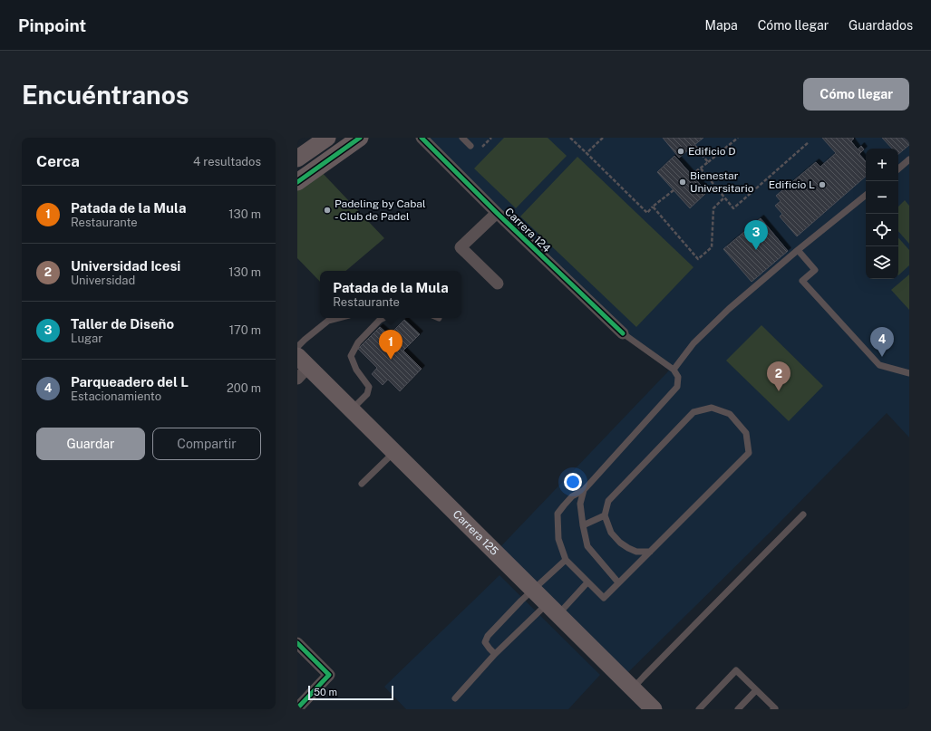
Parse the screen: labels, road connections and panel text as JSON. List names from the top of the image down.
{
  "streets": {
    "main road": ["Carrera 125"],
    "street": ["Carrera 124"]
  },
  "places": [
    "Edificio D",
    "Bienestar Universitario",
    "Edificio L",
    "Padeling by Cabal - Club de Padel"
  ],
  "scale_bar": "50 m",
  "page": {
    "header": "Pinpoint",
    "nav": ["Mapa", "Cómo llegar", "Guardados"],
    "buttons": [
      "Cómo llegar",
      ["Guardar", "Compartir"]
    ],
    "title": "Encuéntranos",
    "heading": ["Cerca", "4 resultados"],
    "map_buttons": ["+", "−"],
    "list": [
      {
        "mark": "1",
        "name": "Patada de la Mula",
        "note": "Restaurante",
        "value": "130 m"
      },
      {
        "mark": "2",
        "name": "Universidad Icesi",
        "note": "Universidad",
        "value": "130 m"
      },
      {
        "mark": "3",
        "name": "Taller de Diseño",
        "note": "Lugar",
        "value": "170 m"
      },
      {
        "mark": "4",
        "name": "Parqueadero del L",
        "note": "Estacionamiento",
        "value": "200 m"
      }
    ],
    "pins": [
      "3",
      "4",
      "1",
      "2"
    ],
    "popup": ["Patada de la Mula", "Restaurante"],
    "scale": "50 m"
  }
}
